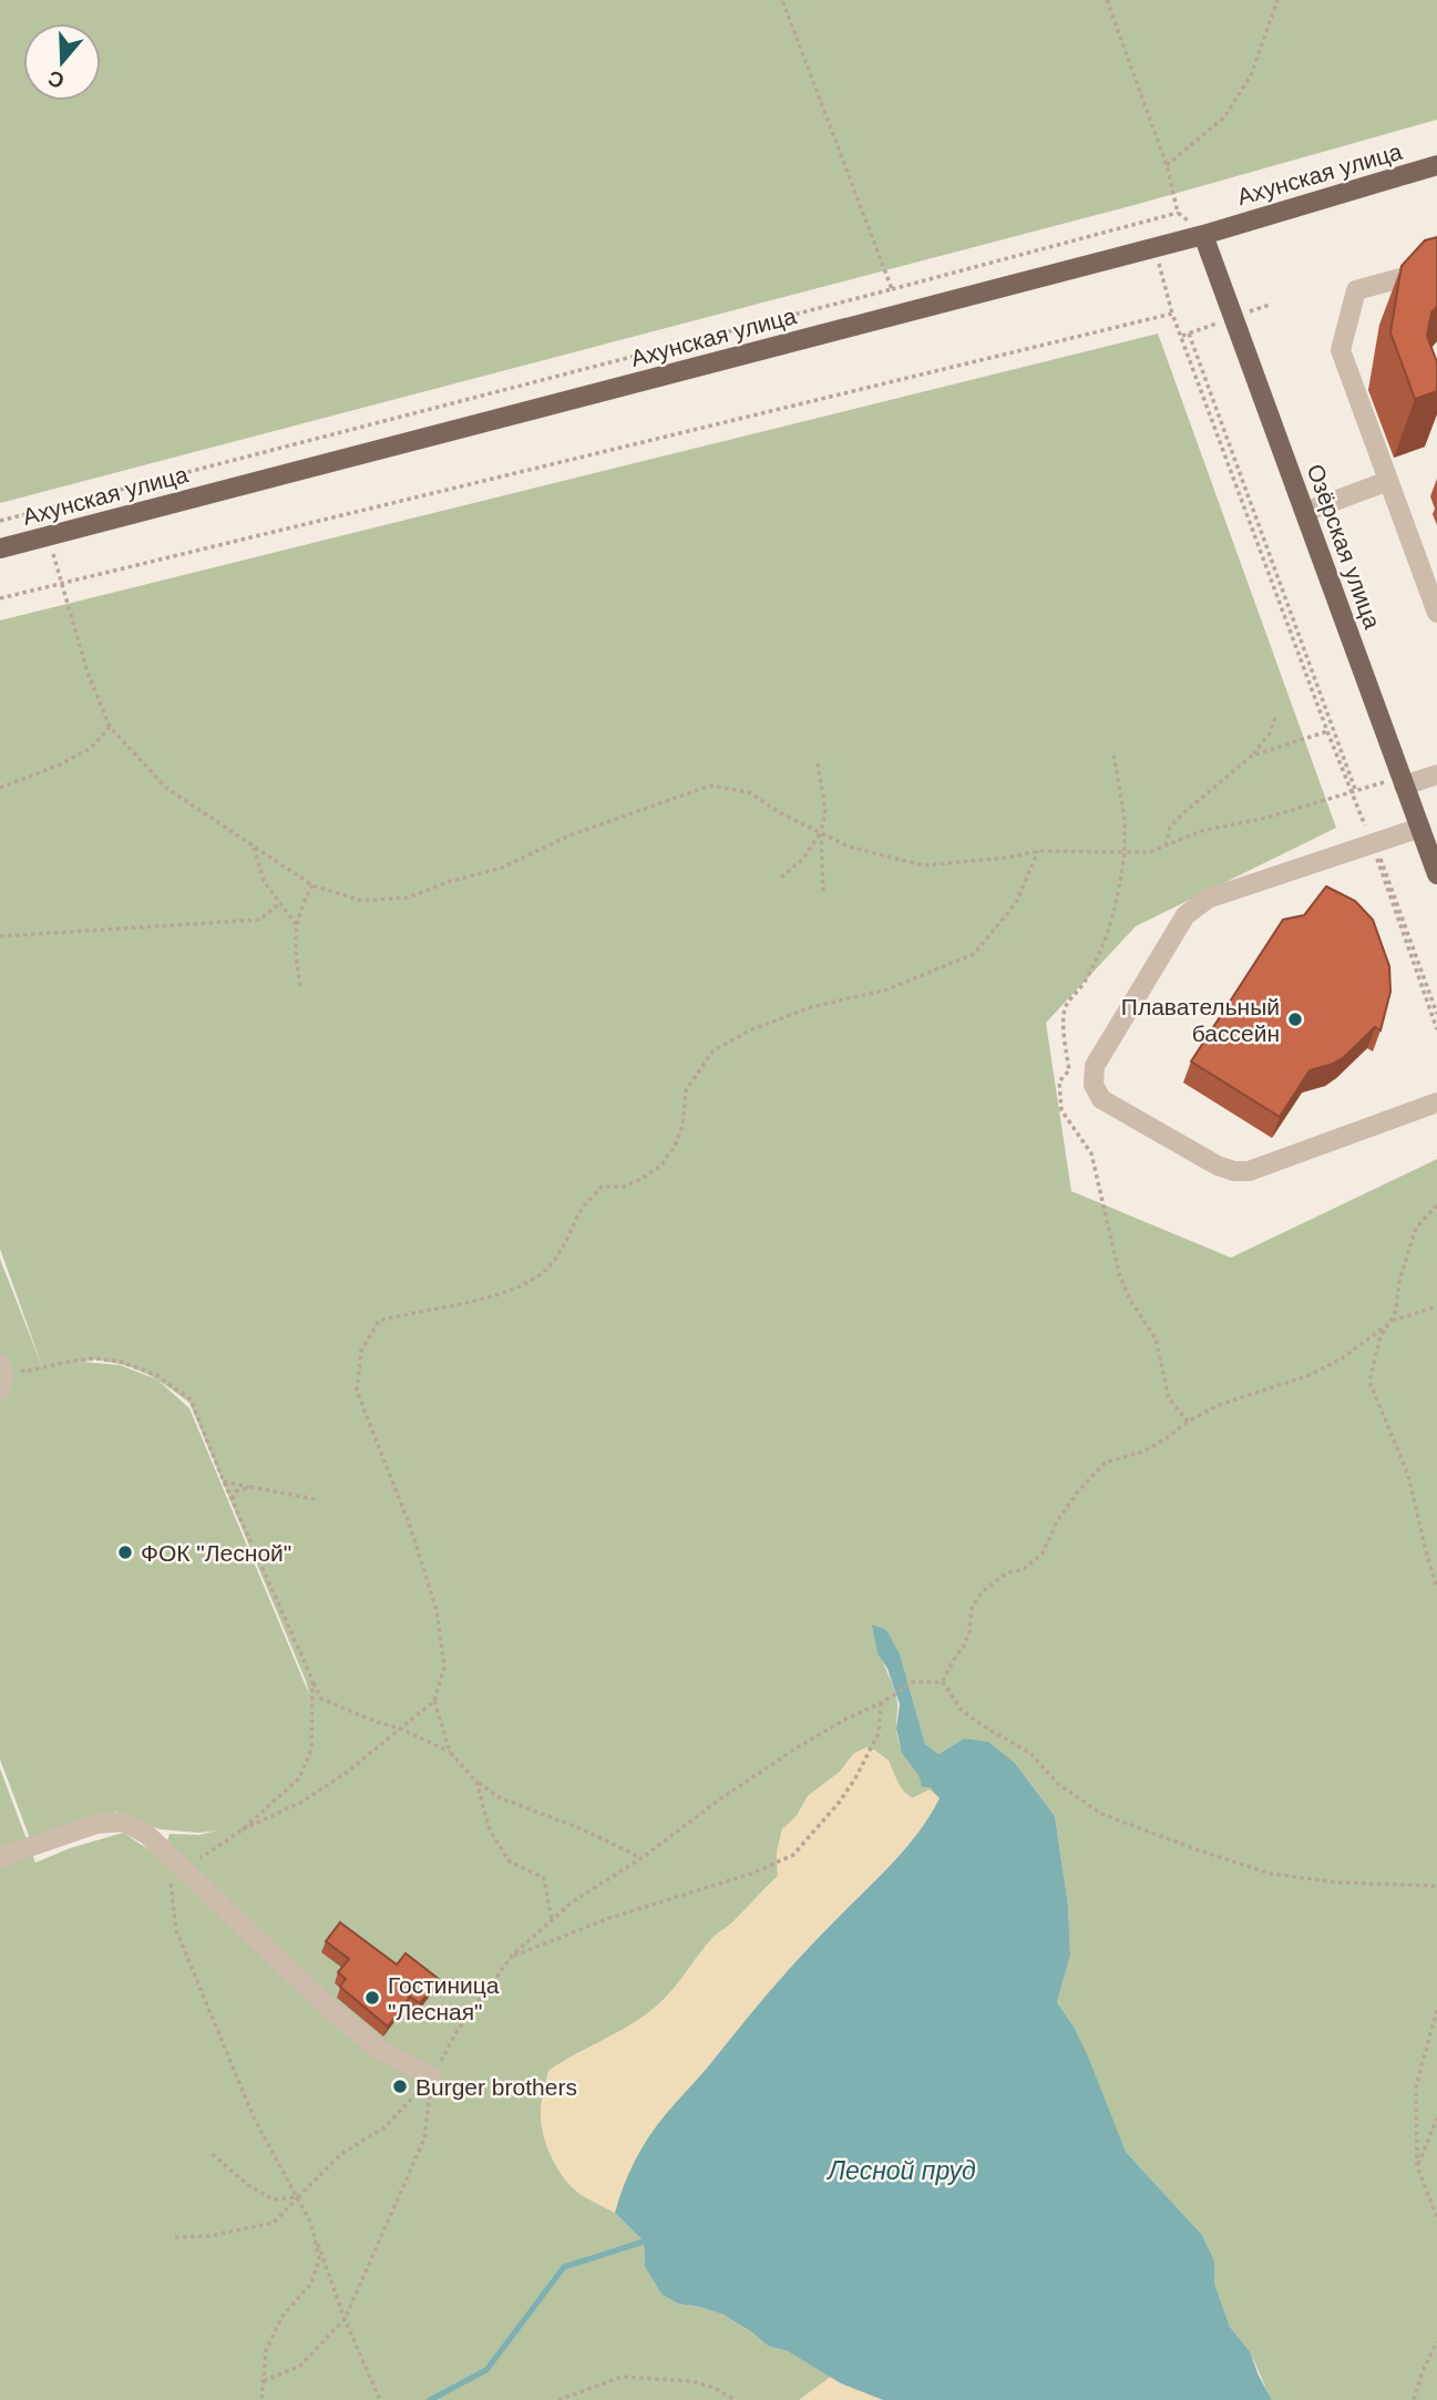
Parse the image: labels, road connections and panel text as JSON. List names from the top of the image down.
{
  "streets": {
    "main road": ["Ахунская улица", "Озёрская улица"]
  },
  "crossings": [
    ["Ахунская улица", "Озёрская улица"]
  ],
  "water": ["Лесной пруд"],
  "places": [
    "Плавательный бассейн",
    "ФОК \"Лесной\"",
    "Гостиница \"Лесная\"",
    "Burger brothers"
  ],
  "north": "bottom"
}
